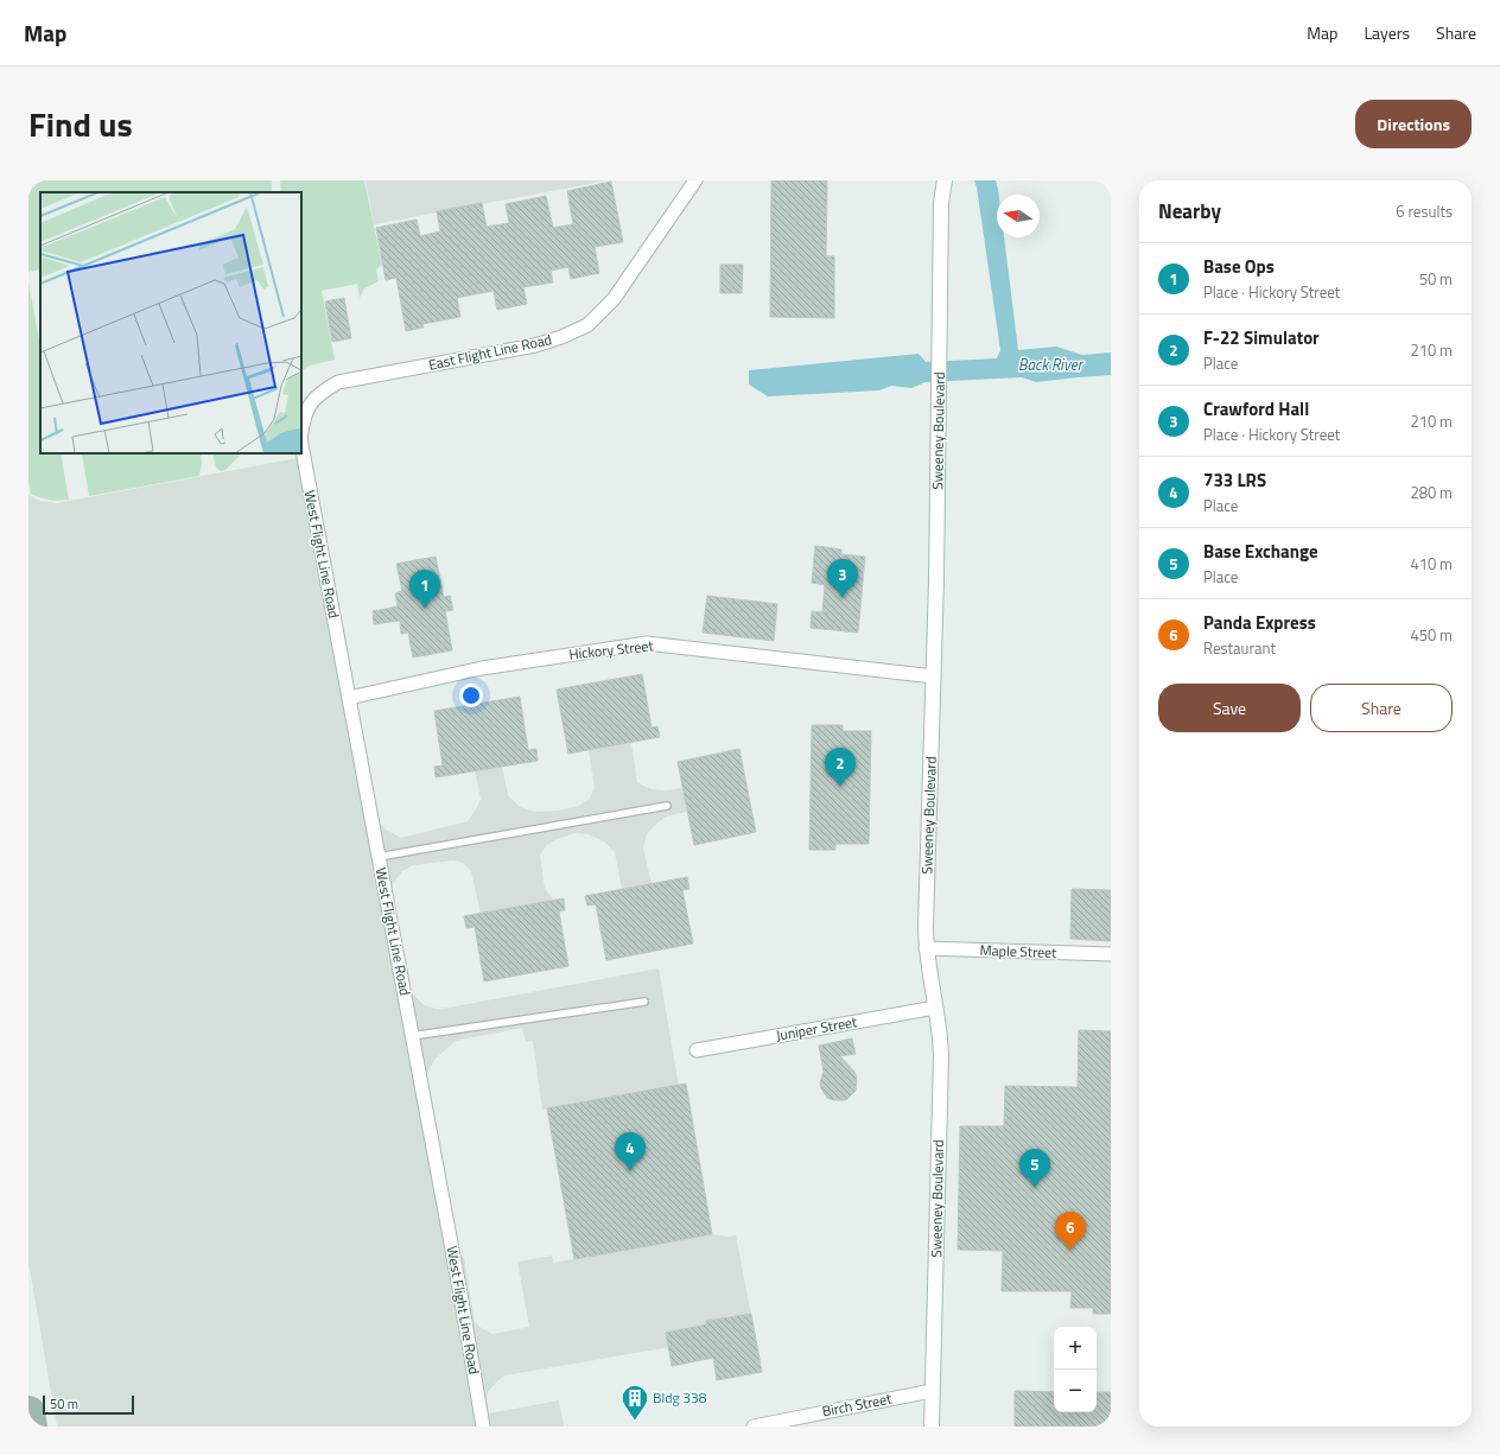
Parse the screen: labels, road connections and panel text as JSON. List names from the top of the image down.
{
  "streets": {
    "main road": ["Sweeney Boulevard"],
    "street": [
      "East Flight Line Road",
      "West Flight Line Road",
      "Hickory Street",
      "Maple Street",
      "Juniper Street",
      "Birch Street"
    ]
  },
  "crossings": [
    ["Sweeney Boulevard", "Hickory Street"],
    ["Sweeney Boulevard", "Maple Street"],
    ["Sweeney Boulevard", "Juniper Street"],
    ["Sweeney Boulevard", "Birch Street"],
    ["West Flight Line Road", "Hickory Street"]
  ],
  "water": ["Back River"],
  "places": {
    "building": ["Bldg 338"]
  },
  "scale_bar": "50 m",
  "north": "left",
  "page": {
    "header": "Map",
    "nav": ["Map", "Layers", "Share"],
    "title": "Find us",
    "buttons": [
      "Directions",
      ["Save", "Share"]
    ],
    "heading": ["Nearby", "6 results"],
    "list": [
      {
        "mark": "1",
        "name": "Base Ops",
        "note": "Place · Hickory Street",
        "value": "50 m"
      },
      {
        "mark": "2",
        "name": "F-22 Simulator",
        "note": "Place",
        "value": "210 m"
      },
      {
        "mark": "3",
        "name": "Crawford Hall",
        "note": "Place · Hickory Street",
        "value": "210 m"
      },
      {
        "mark": "4",
        "name": "733 LRS",
        "note": "Place",
        "value": "280 m"
      },
      {
        "mark": "5",
        "name": "Base Exchange",
        "note": "Place",
        "value": "410 m"
      },
      {
        "mark": "6",
        "name": "Panda Express",
        "note": "Restaurant",
        "value": "450 m"
      }
    ],
    "pins": [
      "3",
      "1",
      "2",
      "4",
      "5",
      "6"
    ],
    "map_buttons": ["+", "−"],
    "scale": "50 m"
  }
}
